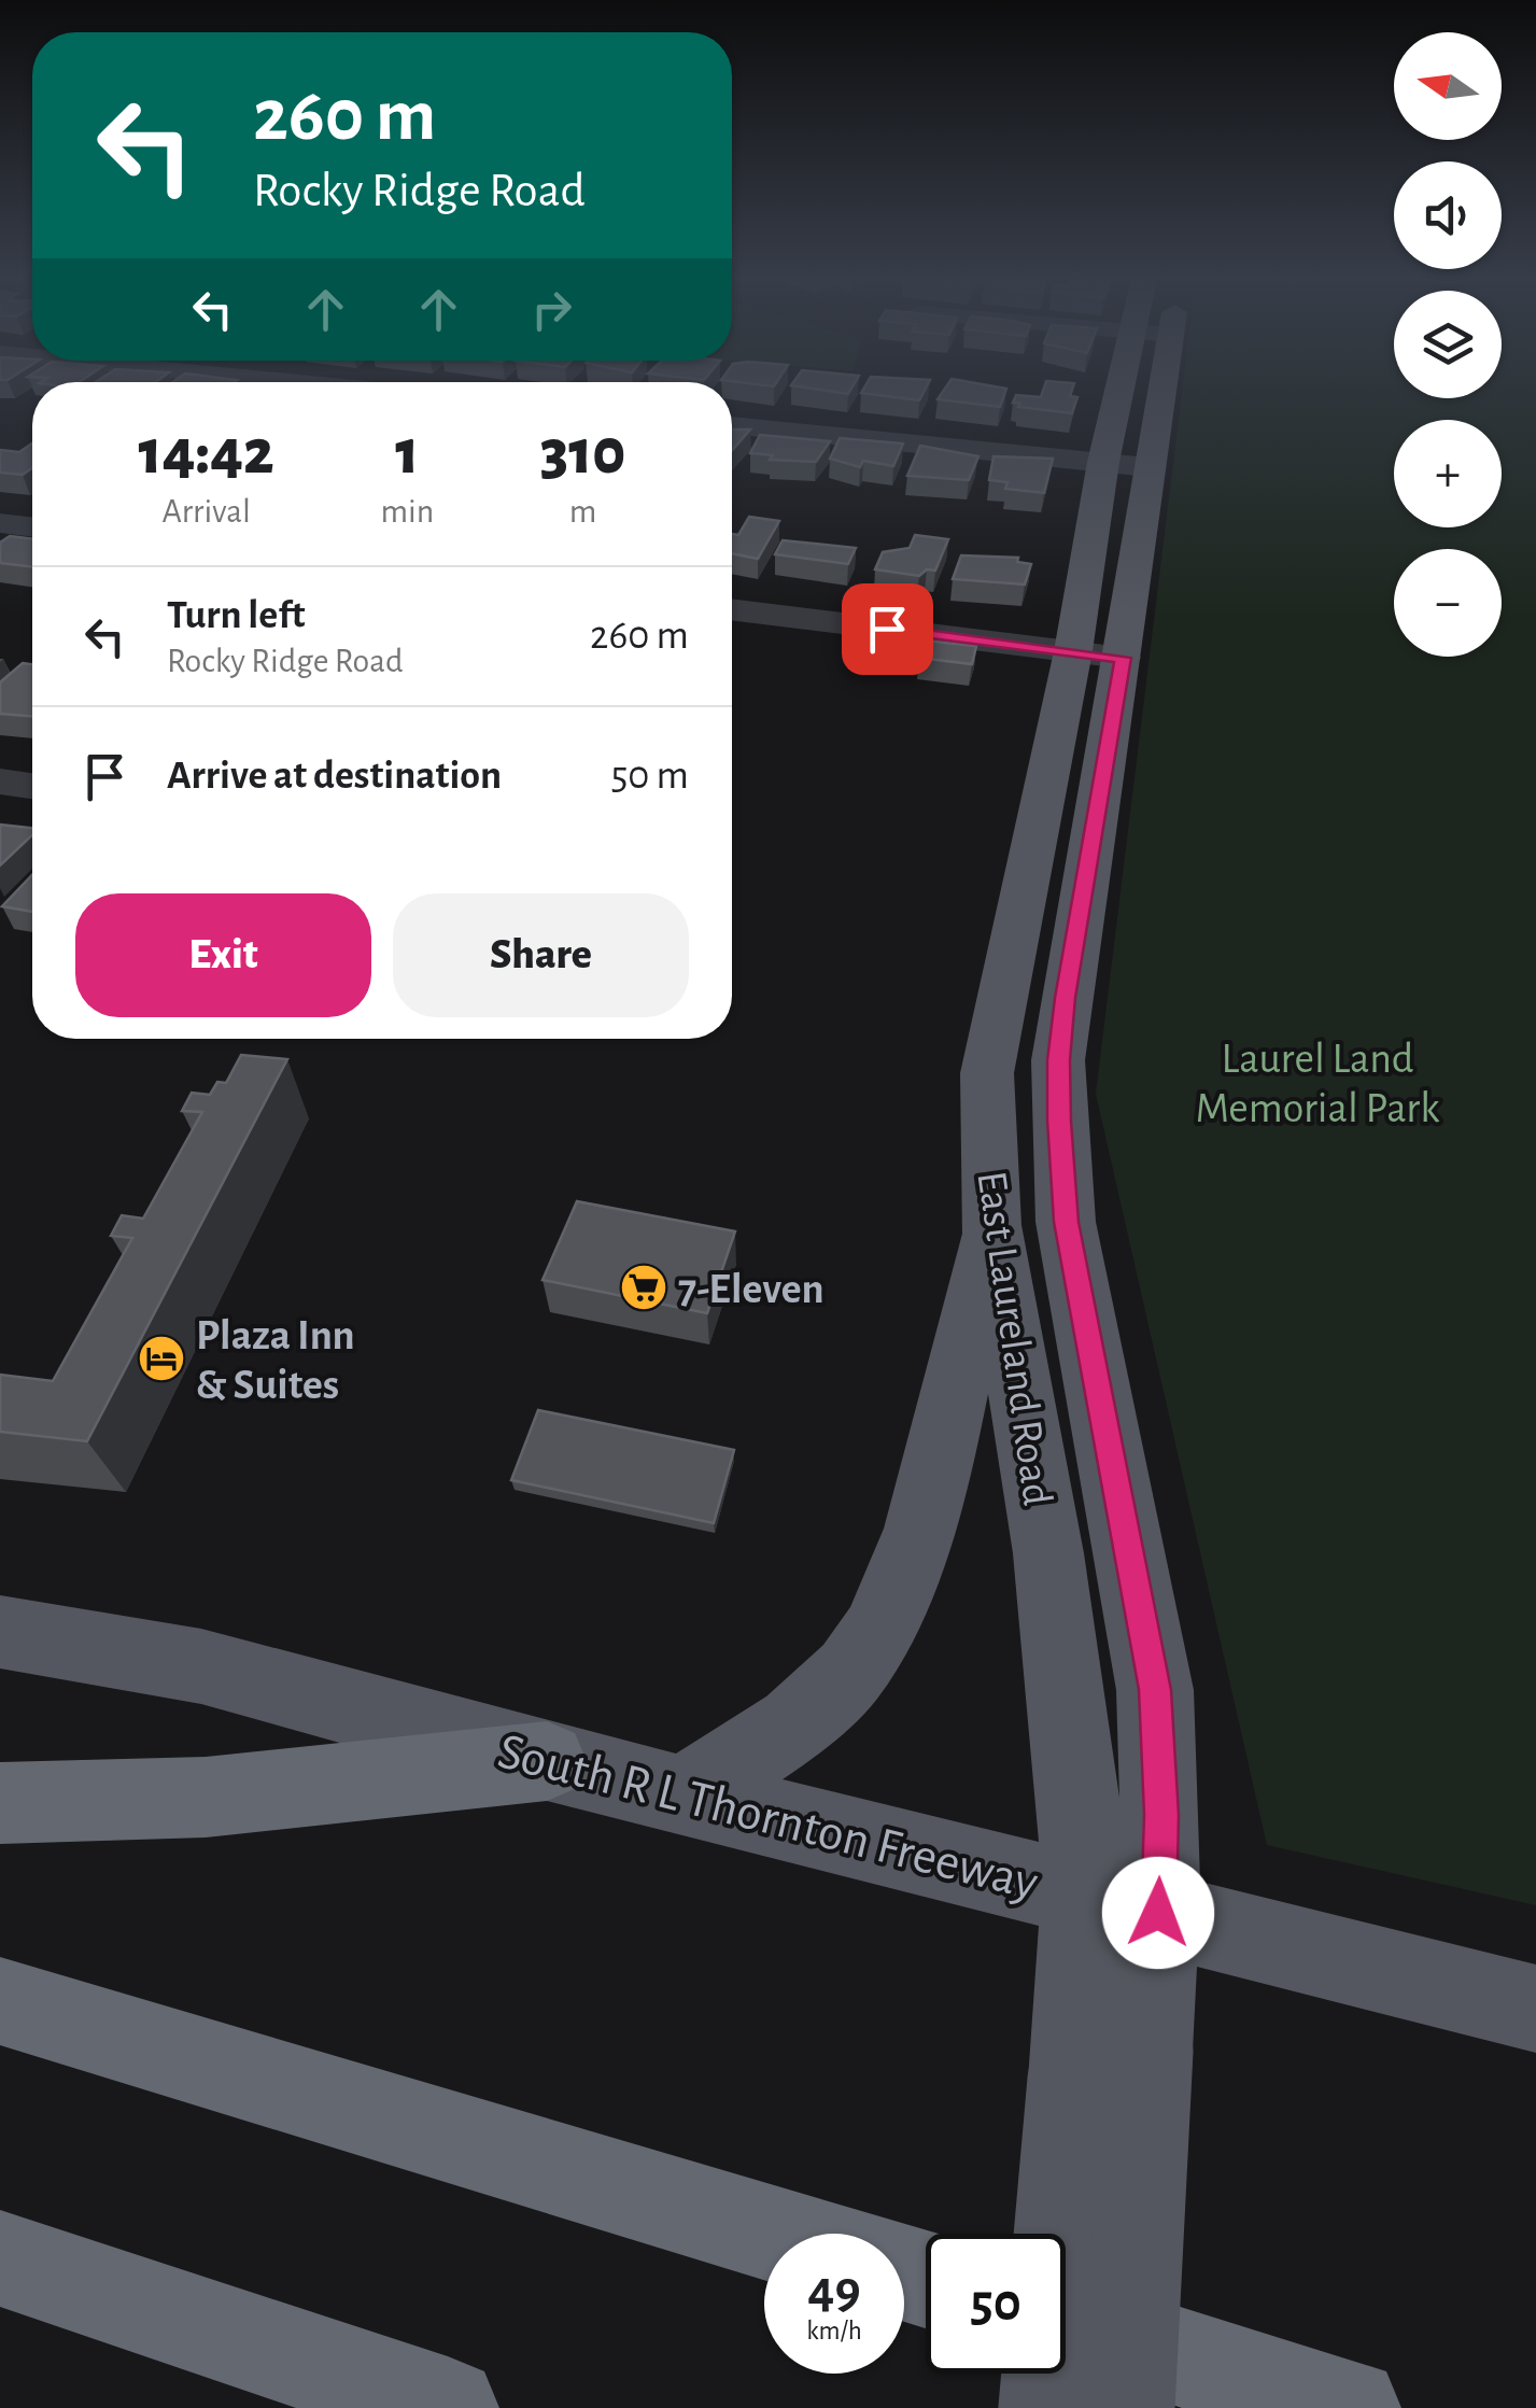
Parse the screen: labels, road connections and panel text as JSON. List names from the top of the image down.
{
  "streets": {
    "main road": ["East Laureland Road", "South R L Thornton Freeway"]
  },
  "crossings": [
    ["East Laureland Road", "South R L Thornton Freeway"]
  ],
  "parks": ["Laurel Land Memorial Park"],
  "places": {
    "supermarket": ["7-Eleven"],
    "hotel": ["Plaza Inn & Suites"]
  },
  "north": "left",
  "page": {
    "map_buttons": ["+", "−"],
    "turn": ["260 m", "Rocky Ridge Road"],
    "eta": [
      "14:42",
      "Arrival",
      "1",
      "min",
      "310",
      "m"
    ],
    "list": [
      {
        "name": "Turn left",
        "note": "Rocky Ridge Road",
        "value": "260 m"
      },
      {
        "name": "Arrive at destination",
        "value": "50 m"
      }
    ],
    "buttons": ["Exit", "Share"],
    "speed": "49 km/h",
    "limit": "50"
  }
}
